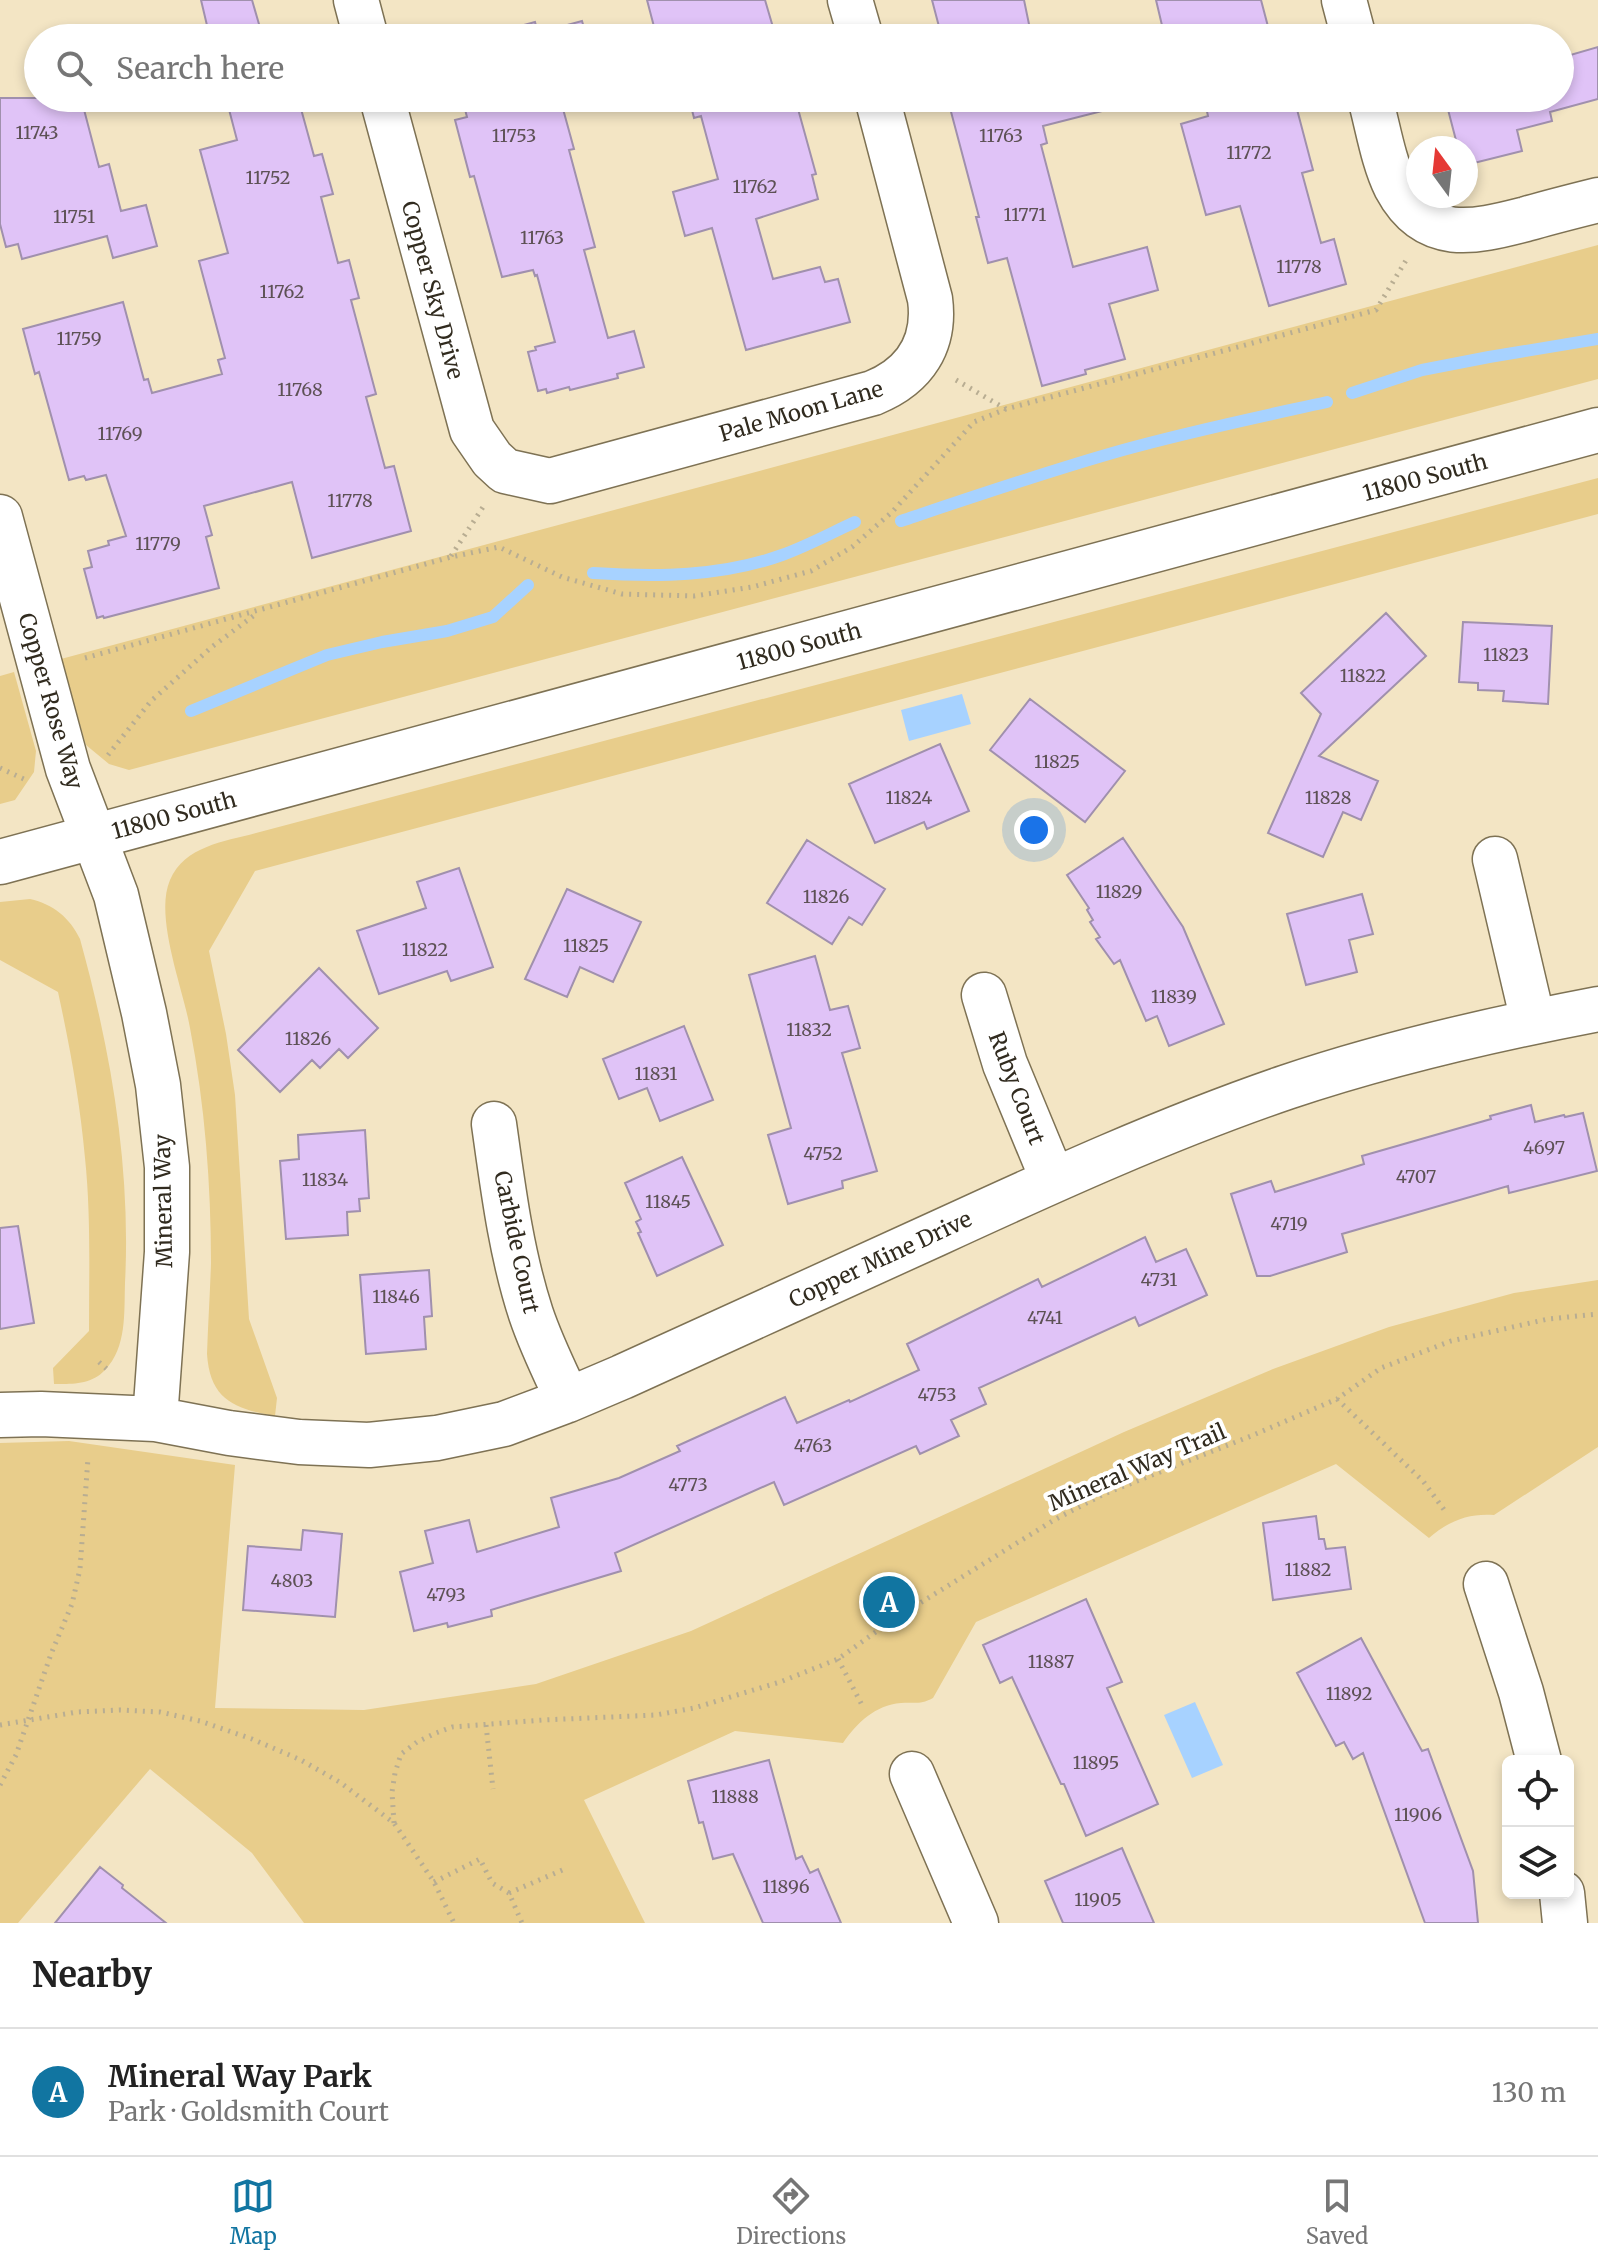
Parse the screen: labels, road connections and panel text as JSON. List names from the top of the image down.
{
  "streets": {
    "street": [
      "Copper Sky Drive",
      "Pale Moon Lane",
      "11800 South",
      "Copper Rose Way",
      "Ruby Court",
      "Mineral Way",
      "Carbide Court",
      "Copper Mine Drive"
    ],
    "path": ["Mineral Way Trail"]
  },
  "crossings": [
    ["Copper Sky Drive", "Pale Moon Lane"],
    ["11800 South", "Copper Rose Way"],
    ["11800 South", "Mineral Way"],
    ["Copper Rose Way", "Mineral Way"],
    ["Ruby Court", "Copper Mine Drive"],
    ["Mineral Way", "Copper Mine Drive"],
    ["Carbide Court", "Copper Mine Drive"]
  ],
  "house_numbers": [
    "11743",
    "11753",
    "11763",
    "11772",
    "11752",
    "11762",
    "11771",
    "11751",
    "11763",
    "11778",
    "11762",
    "11759",
    "11768",
    "11769",
    "11778",
    "11779",
    "11823",
    "11822",
    "11825",
    "11824",
    "11828",
    "11829",
    "11826",
    "11825",
    "11822",
    "11839",
    "11832",
    "11826",
    "11831",
    "4697",
    "4752",
    "4707",
    "11834",
    "11845",
    "4719",
    "4731",
    "11846",
    "4741",
    "4753",
    "4763",
    "4773",
    "11882",
    "4803",
    "4793",
    "11887",
    "11892",
    "11895",
    "11888",
    "11906",
    "11896",
    "11905"
  ],
  "north": "top",
  "page": {
    "search": "Search here",
    "pins": "A",
    "heading": "Nearby",
    "list": [
      {
        "mark": "A",
        "name": "Mineral Way Park",
        "note": "Park · Goldsmith Court",
        "value": "130 m"
      }
    ],
    "nav": ["Map", "Directions", "Saved"]
  }
}
